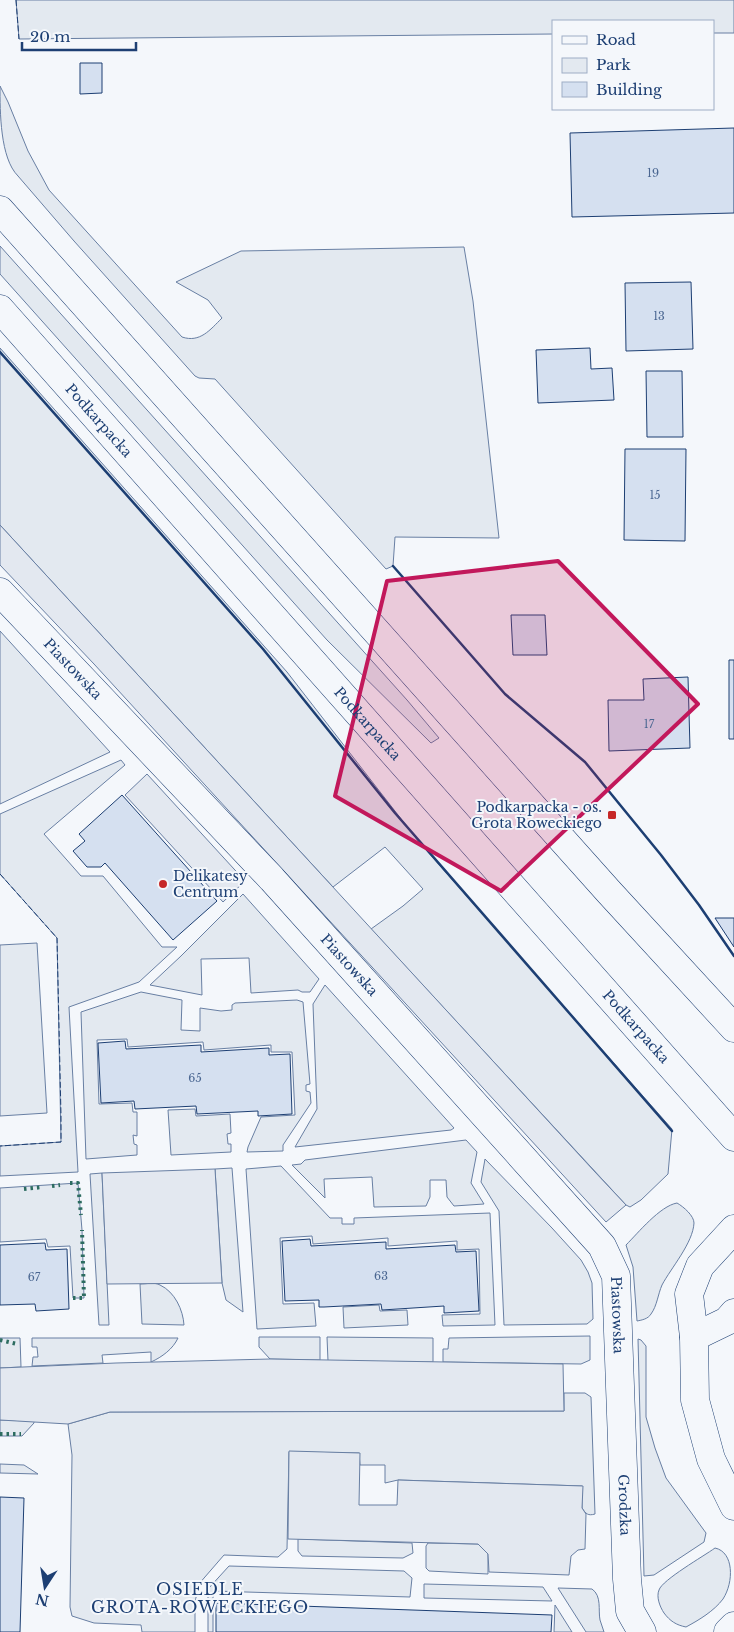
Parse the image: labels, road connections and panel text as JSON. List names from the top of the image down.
{
  "streets": {
    "main road": ["Podkarpacka", "Piastowska", "Grodzka"]
  },
  "crossings": [
    ["Piastowska", "Grodzka"]
  ],
  "districts": ["OSIEDLE GROTA-ROWECKIEGO"],
  "places": {
    "transit": ["Podkarpacka - os. Grota Roweckiego"],
    "other": ["Delikatesy Centrum"]
  },
  "house_numbers": [
    "19",
    "13",
    "15",
    "17",
    "65",
    "63",
    "67"
  ],
  "legend": ["Road", "Park", "Building"],
  "scale_bar": "20 m",
  "north": "bottom"
}
